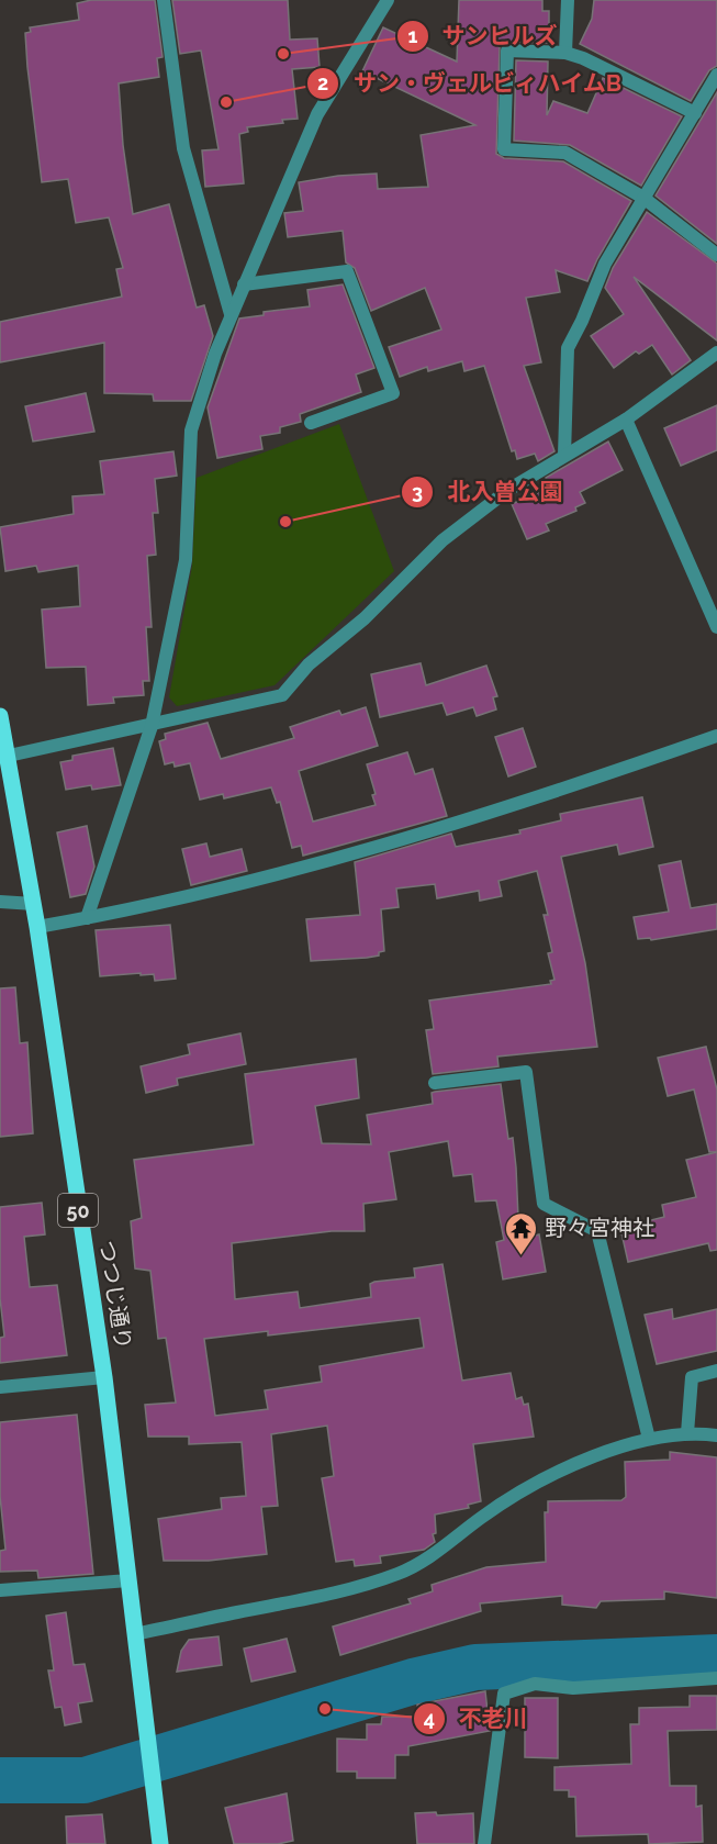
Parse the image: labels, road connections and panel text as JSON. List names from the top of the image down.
{
  "streets": {
    "main road": ["50", "つつじ通り"]
  },
  "places": {
    "other": [
      "サンヒルズ",
      "サン・ヴェルビィハイムB",
      "北入曽公園",
      "不老川"
    ],
    "temple": ["野々宮神社"]
  }
}
